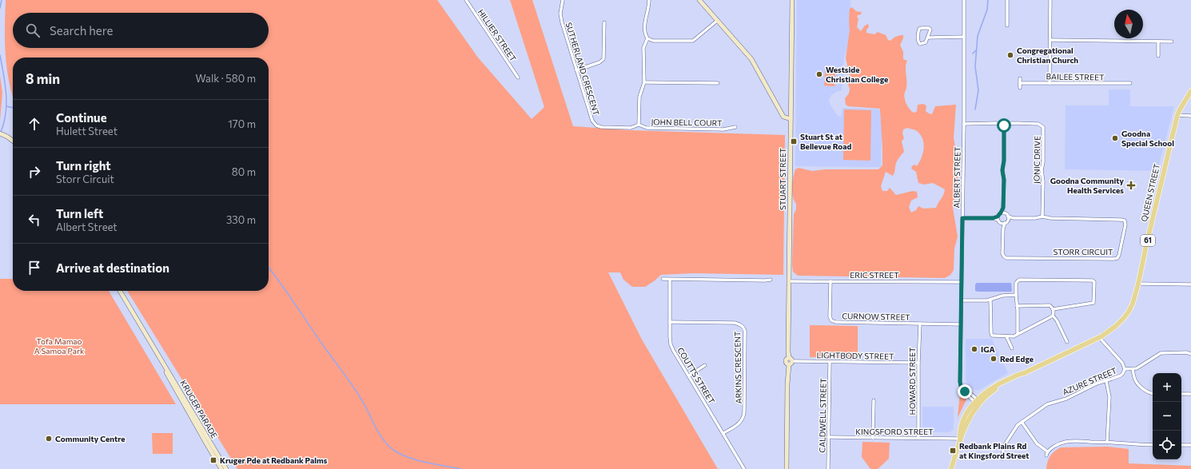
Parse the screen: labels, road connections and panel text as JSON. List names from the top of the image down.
{
  "streets": {
    "main road": ["QUEEN STREET", "61"],
    "street": [
      "HILLIER STREET",
      "SUTHERLAND CRESCENT",
      "BAILEE STREET",
      "JOHN BELL COURT",
      "JONIC DRIVE",
      "ALBERT STREET",
      "STUART STREET",
      "STORR CIRCUIT",
      "ERIC STREET",
      "CURNOW STREET",
      "LIGHTBODY STREET",
      "ARKINS CRESCENT",
      "COUTTS STREET",
      "HOWARD STREET",
      "AZURE STREET",
      "KRUGER PARADE",
      "CALDWELL STREET",
      "KINGSFORD STREET"
    ]
  },
  "crossings": [
    ["SUTHERLAND CRESCENT", "JOHN BELL COURT"],
    ["JONIC DRIVE", "ALBERT STREET"],
    ["JONIC DRIVE", "STORR CIRCUIT"],
    ["ALBERT STREET", "QUEEN STREET"],
    ["ALBERT STREET", "ERIC STREET"],
    ["ALBERT STREET", "CURNOW STREET"],
    ["STUART STREET", "ERIC STREET"],
    ["STUART STREET", "LIGHTBODY STREET"],
    ["QUEEN STREET", "AZURE STREET"],
    ["QUEEN STREET", "KINGSFORD STREET"],
    ["ERIC STREET", "CURNOW STREET"],
    ["CURNOW STREET", "HOWARD STREET"],
    ["LIGHTBODY STREET", "HOWARD STREET"],
    ["LIGHTBODY STREET", "CALDWELL STREET"],
    ["ARKINS CRESCENT", "COUTTS STREET"],
    ["HOWARD STREET", "KINGSFORD STREET"],
    ["CALDWELL STREET", "KINGSFORD STREET"]
  ],
  "parks": ["Tofa Mamao A Samoa Park"],
  "places": {
    "other": [
      "Congregational Christian Church",
      "Westside Christian College",
      "Goodna Special School",
      "IGA",
      "Red Edge",
      "Community Centre"
    ],
    "transit": ["Stuart St at Bellevue Road", "Redbank Plains Rd at Kingsford Street", "Kruger Pde at Redbank Palms"],
    "health": ["Goodna Community Health Services"]
  },
  "north": "top",
  "page": {
    "search": "Search here",
    "heading": ["8 min", "Walk · 580 m"],
    "list": [
      ["Continue", "Hulett Street", "170 m"],
      ["Turn right", "Storr Circuit", "80 m"],
      ["Turn left", "Albert Street", "330 m"],
      "Arrive at destination"
    ],
    "map_buttons": ["+", "−"]
  }
}
